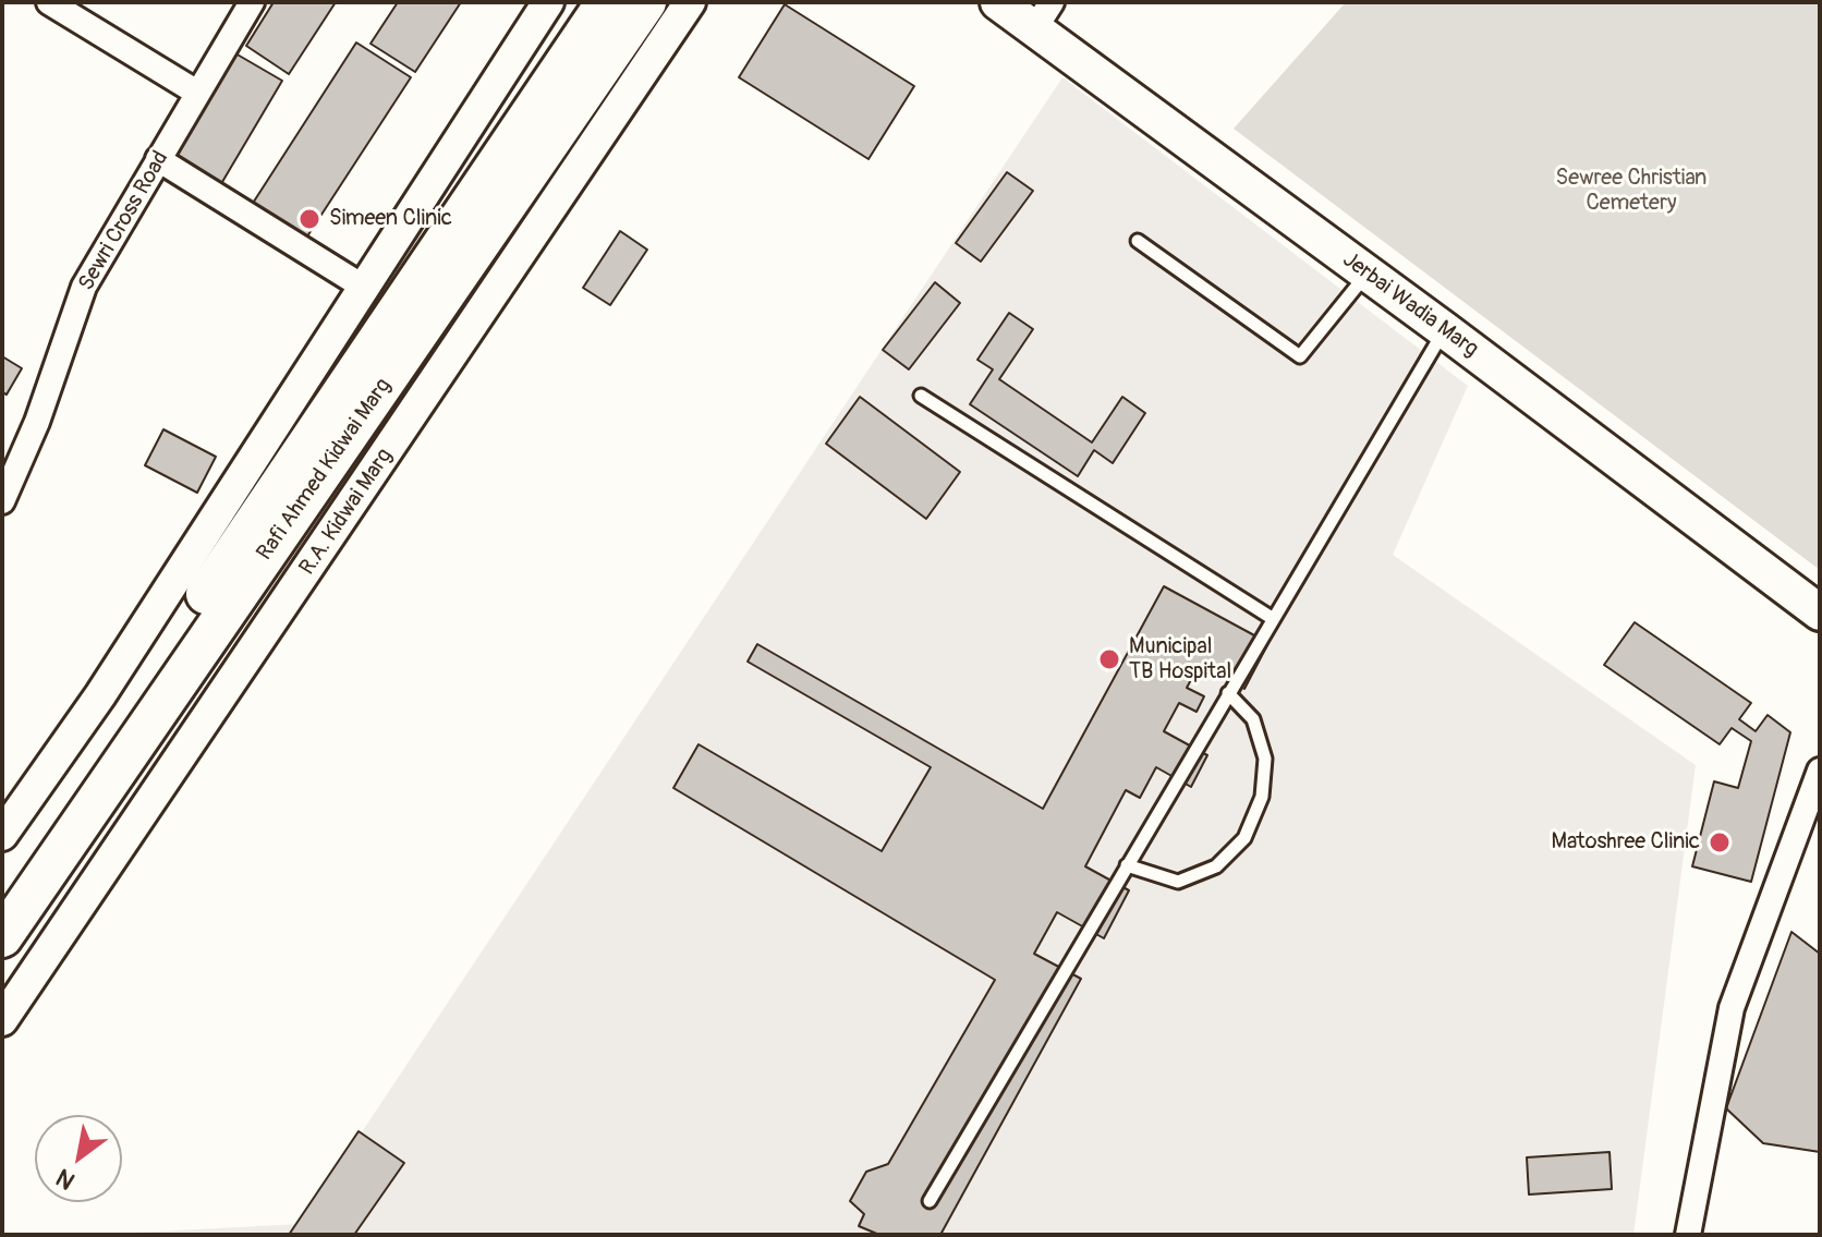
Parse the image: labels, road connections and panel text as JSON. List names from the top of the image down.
{
  "streets": {
    "main road": ["Jerbai Wadia Marg", "Rafi Ahmed Kidwai Marg"],
    "street": ["Sewri Cross Road", "R.A. Kidwai Marg"]
  },
  "parks": ["Sewree Christian Cemetery"],
  "places": ["Simeen Clinic", "Municipal TB Hospital", "Matoshree Clinic"],
  "north": "bottom left"
}
